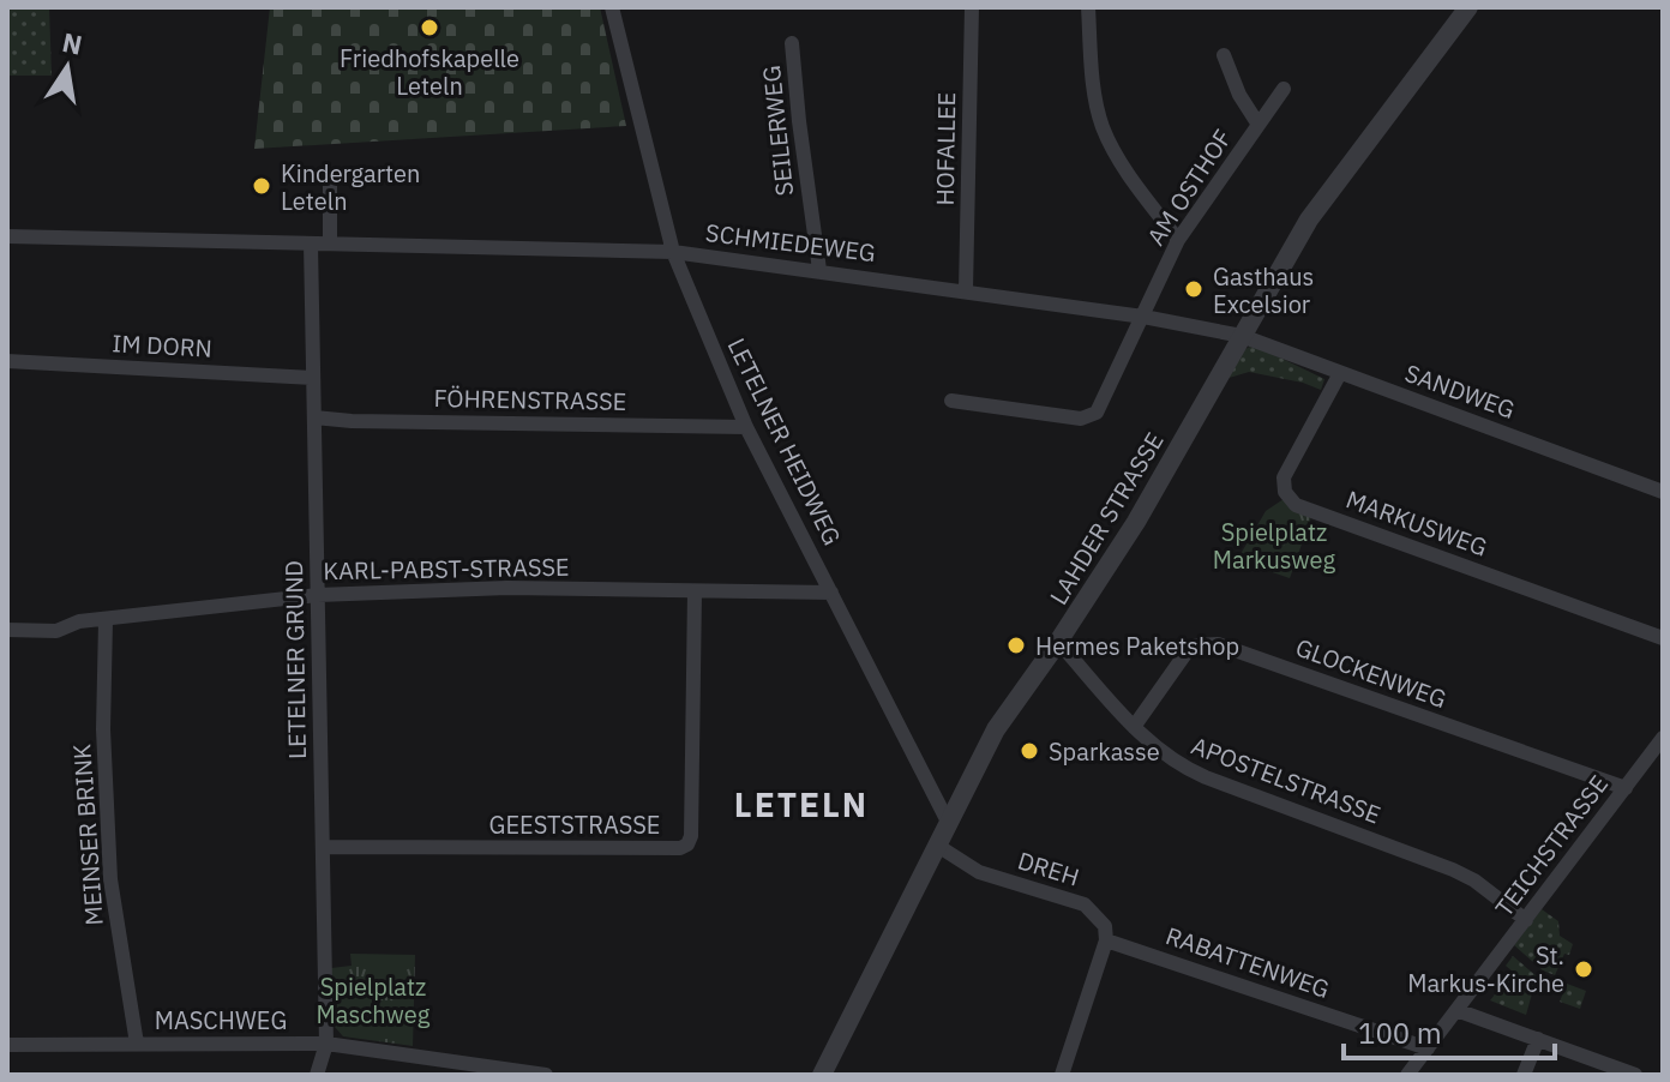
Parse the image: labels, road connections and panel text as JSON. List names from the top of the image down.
{
  "streets": {
    "street": [
      "SEILERWEG",
      "HOFALLEE",
      "AM OSTHOF",
      "SCHMIEDEWEG",
      "IM DORN",
      "SANDWEG",
      "FÖHRENSTRASSE",
      "LETELNER HEIDWEG",
      "LAHDER STRASSE",
      "MARKUSWEG",
      "KARL-PABST-STRASSE",
      "LETELNER GRUND",
      "GLOCKENWEG",
      "APOSTELSTRASSE",
      "GEESTSTRASSE",
      "MEINSER BRINK",
      "TEICHSTRASSE",
      "DREH",
      "RABATTENWEG",
      "MASCHWEG"
    ]
  },
  "crossings": [
    ["SEILERWEG", "SCHMIEDEWEG"],
    ["HOFALLEE", "SCHMIEDEWEG"],
    ["AM OSTHOF", "SCHMIEDEWEG"],
    ["SCHMIEDEWEG", "SANDWEG"],
    ["SCHMIEDEWEG", "LETELNER HEIDWEG"],
    ["SCHMIEDEWEG", "LAHDER STRASSE"],
    ["SCHMIEDEWEG", "LETELNER GRUND"],
    ["IM DORN", "LETELNER GRUND"],
    ["SANDWEG", "LAHDER STRASSE"],
    ["SANDWEG", "MARKUSWEG"],
    ["FÖHRENSTRASSE", "LETELNER HEIDWEG"],
    ["FÖHRENSTRASSE", "LETELNER GRUND"],
    ["LETELNER HEIDWEG", "LAHDER STRASSE"],
    ["LETELNER HEIDWEG", "KARL-PABST-STRASSE"],
    ["LAHDER STRASSE", "APOSTELSTRASSE"],
    ["LAHDER STRASSE", "DREH"],
    ["KARL-PABST-STRASSE", "LETELNER GRUND"],
    ["KARL-PABST-STRASSE", "GEESTSTRASSE"],
    ["KARL-PABST-STRASSE", "MEINSER BRINK"],
    ["LETELNER GRUND", "GEESTSTRASSE"],
    ["LETELNER GRUND", "MASCHWEG"],
    ["GLOCKENWEG", "APOSTELSTRASSE"],
    ["GLOCKENWEG", "TEICHSTRASSE"],
    ["APOSTELSTRASSE", "TEICHSTRASSE"],
    ["MEINSER BRINK", "MASCHWEG"],
    ["TEICHSTRASSE", "RABATTENWEG"],
    ["DREH", "RABATTENWEG"]
  ],
  "districts": ["LETELN"],
  "parks": ["Spielplatz Markusweg", "Spielplatz Maschweg"],
  "places": [
    "Friedhofskapelle Leteln",
    "Kindergarten Leteln",
    "Gasthaus Excelsior",
    "Hermes Paketshop",
    "Sparkasse",
    "St. Markus-Kirche"
  ],
  "scale_bar": "100 m",
  "north": "top"
}
